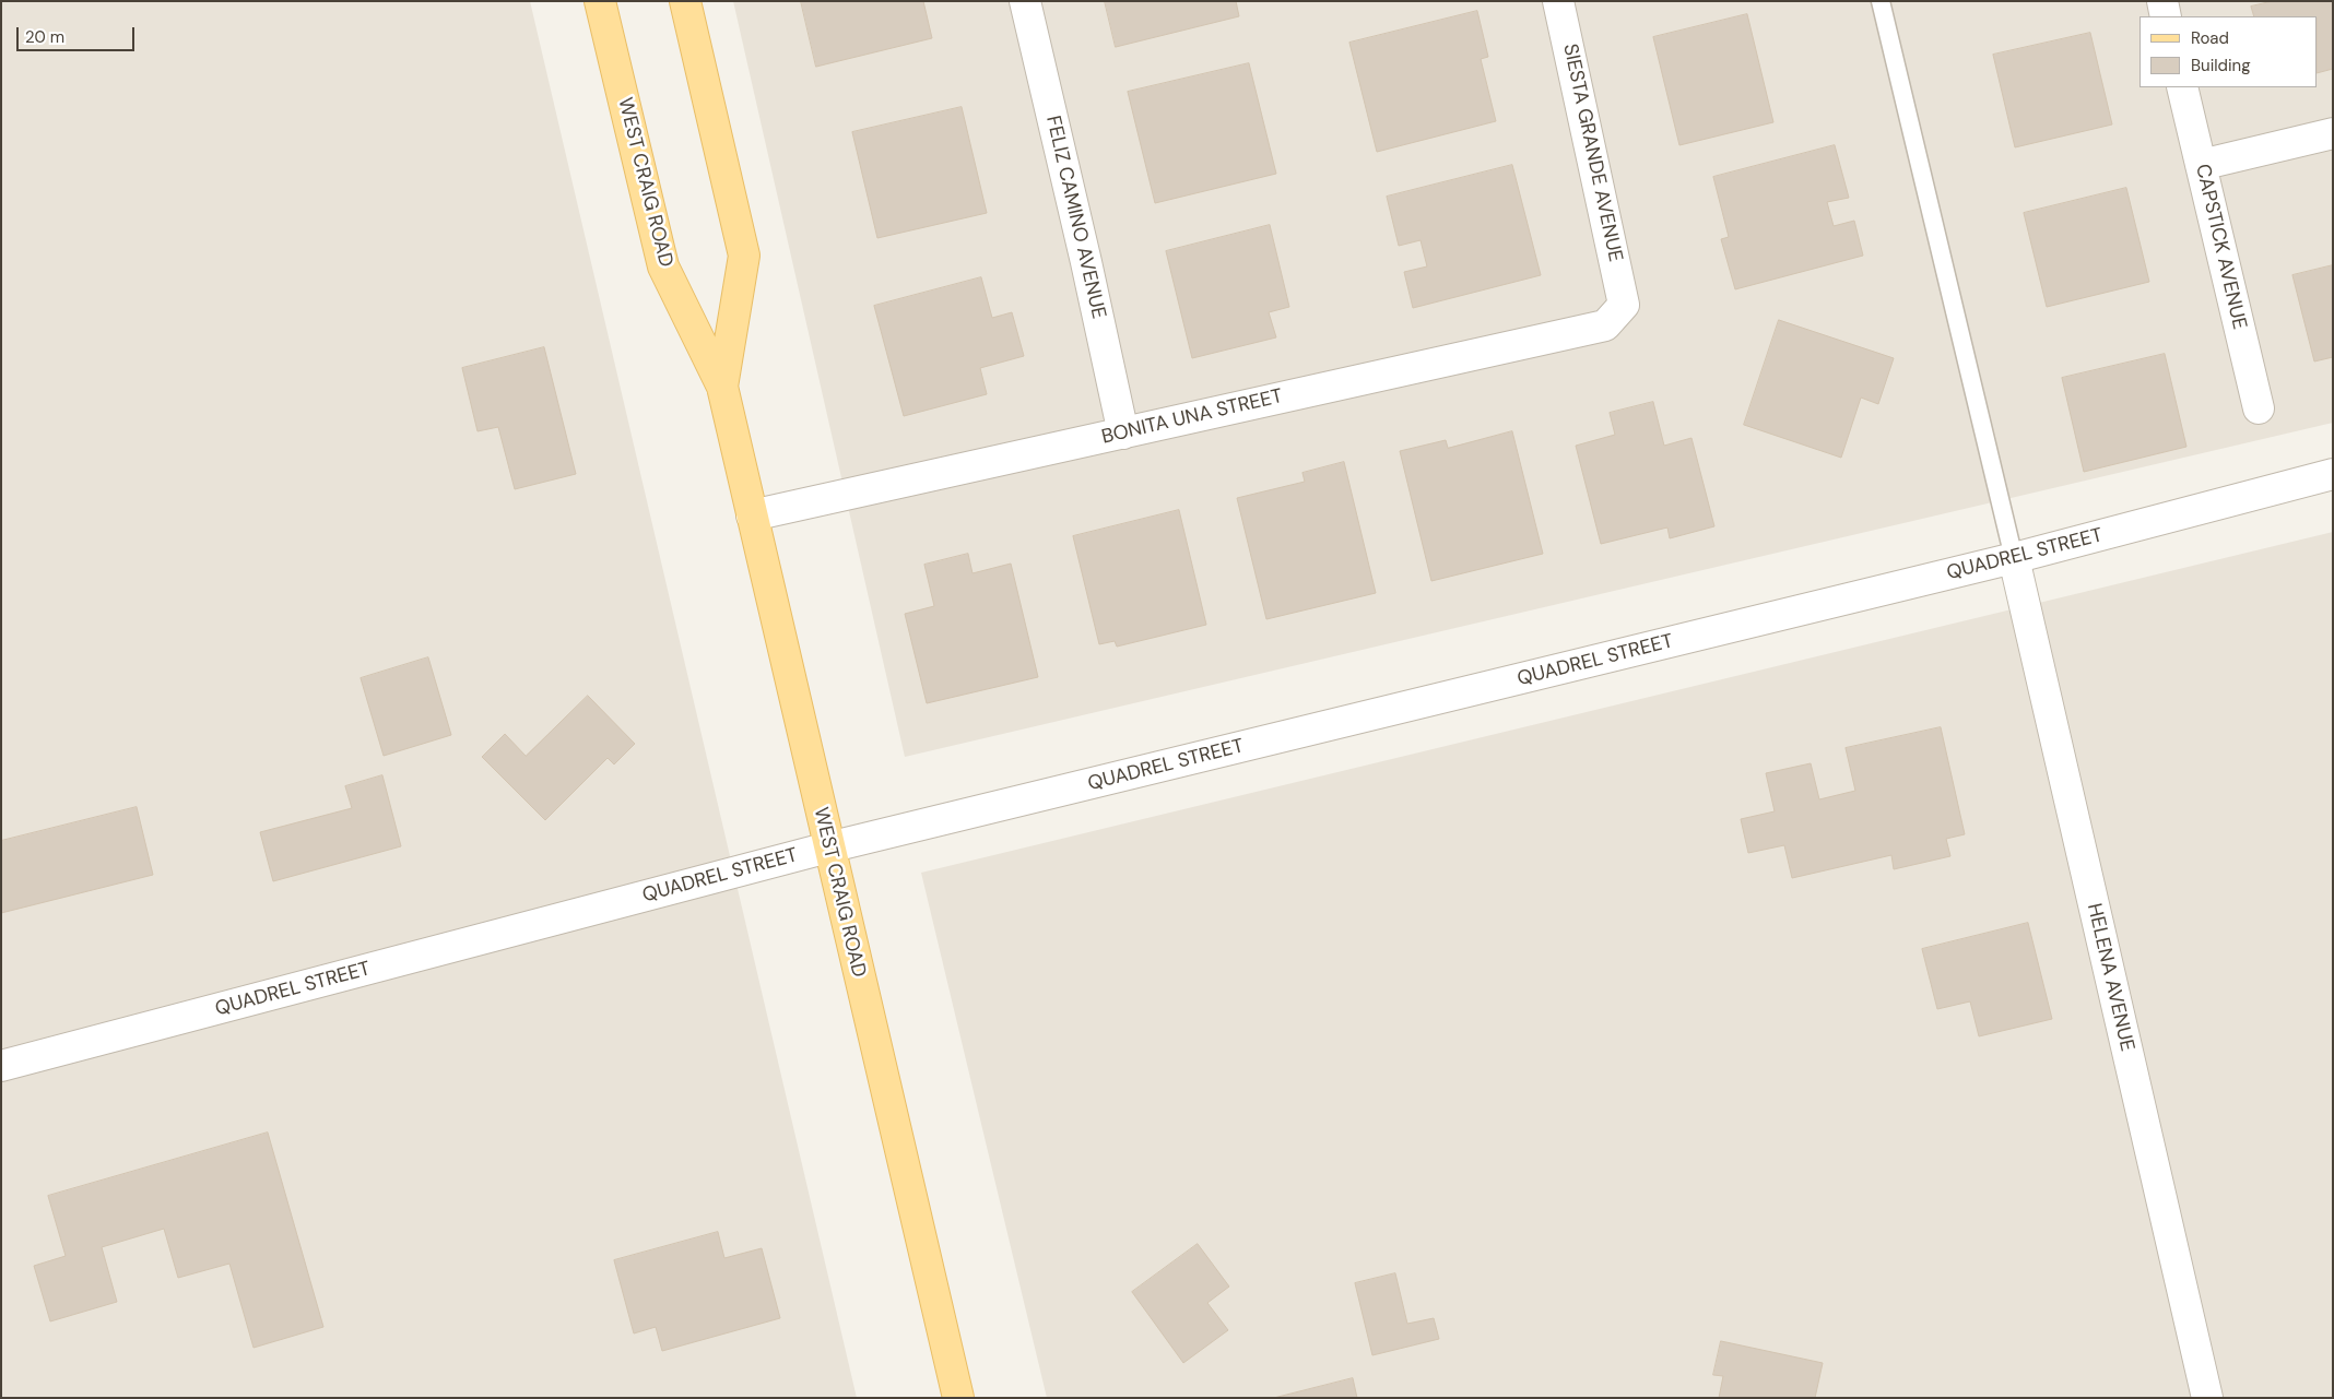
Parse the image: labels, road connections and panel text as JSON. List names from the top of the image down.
{
  "streets": {
    "main road": ["WEST CRAIG ROAD"],
    "street": [
      "SIESTA GRANDE AVENUE",
      "FELIZ CAMINO AVENUE",
      "CAPSTICK AVENUE",
      "BONITA UNA STREET",
      "QUADREL STREET",
      "HELENA AVENUE"
    ]
  },
  "crossings": [
    ["SIESTA GRANDE AVENUE", "BONITA UNA STREET"],
    ["WEST CRAIG ROAD", "BONITA UNA STREET"],
    ["WEST CRAIG ROAD", "QUADREL STREET"],
    ["FELIZ CAMINO AVENUE", "BONITA UNA STREET"],
    ["QUADREL STREET", "HELENA AVENUE"]
  ],
  "legend": ["Road", "Building"],
  "scale_bar": "20 m"
}
